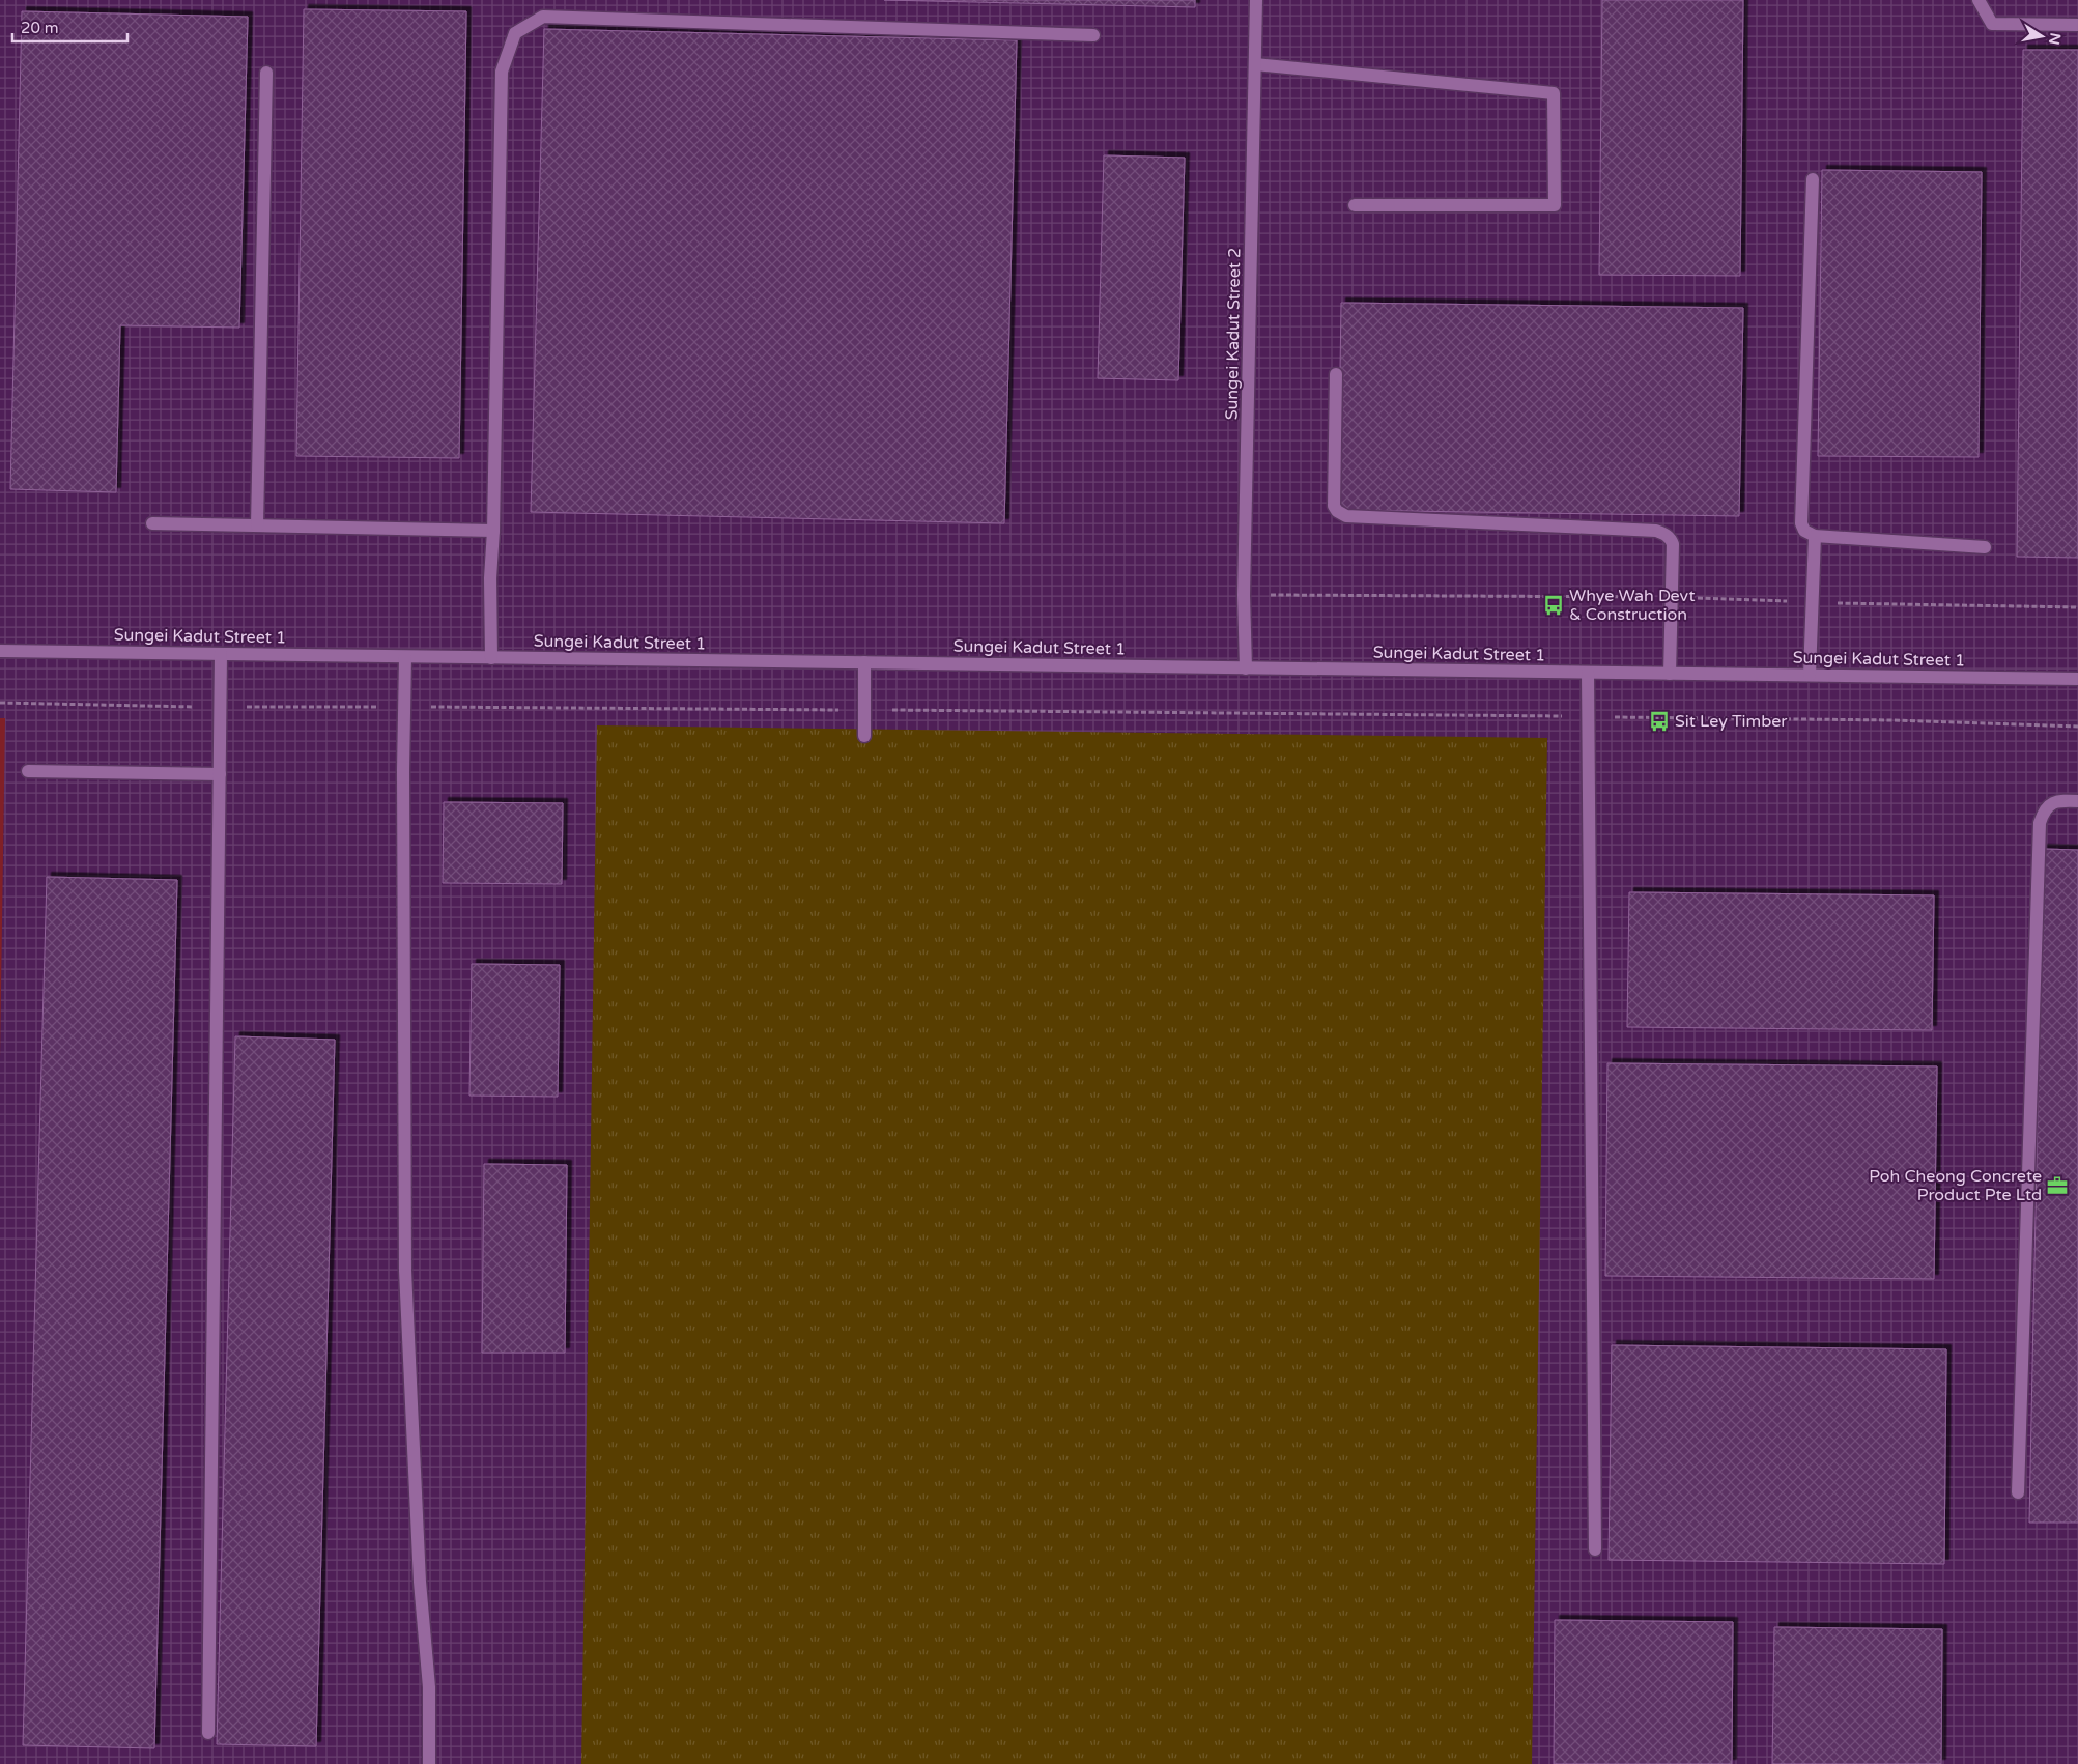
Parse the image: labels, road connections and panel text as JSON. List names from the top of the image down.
{
  "streets": {
    "street": ["Sungei Kadut Street 2", "Sungei Kadut Street 1"]
  },
  "crossings": [
    ["Sungei Kadut Street 2", "Sungei Kadut Street 1"]
  ],
  "places": {
    "bus stop": ["Whye Wah Devt & Construction", "Sit Ley Timber"],
    "office": ["Poh Cheong Concrete Product Pte Ltd"]
  },
  "scale_bar": "20 m",
  "north": "right"
}
